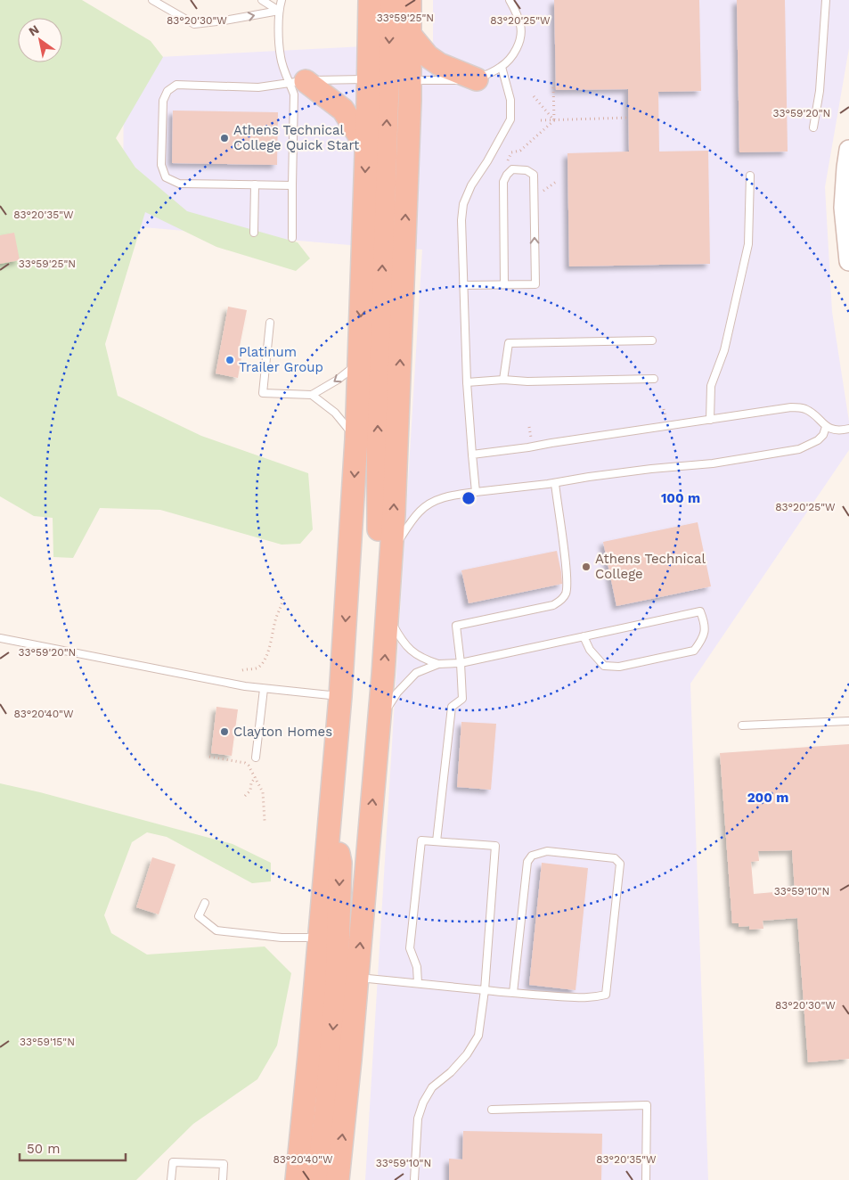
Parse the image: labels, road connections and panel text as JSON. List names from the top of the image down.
{
  "places": [
    "Athens Technical College Quick Start",
    "Platinum Trailer Group",
    "Athens Technical College",
    "Clayton Homes"
  ],
  "scale_bar": "50 m",
  "north": "top left",
  "coordinates": [
    "33°59'25\"N",
    "83°20'30\"W",
    "83°20'25\"W",
    "33°59'20\"N",
    "83°20'35\"W",
    "83°20'40\"W",
    "33°59'10\"N",
    "33°59'15\"N"
  ],
  "rings": ["100 m", "200 m"]
}
